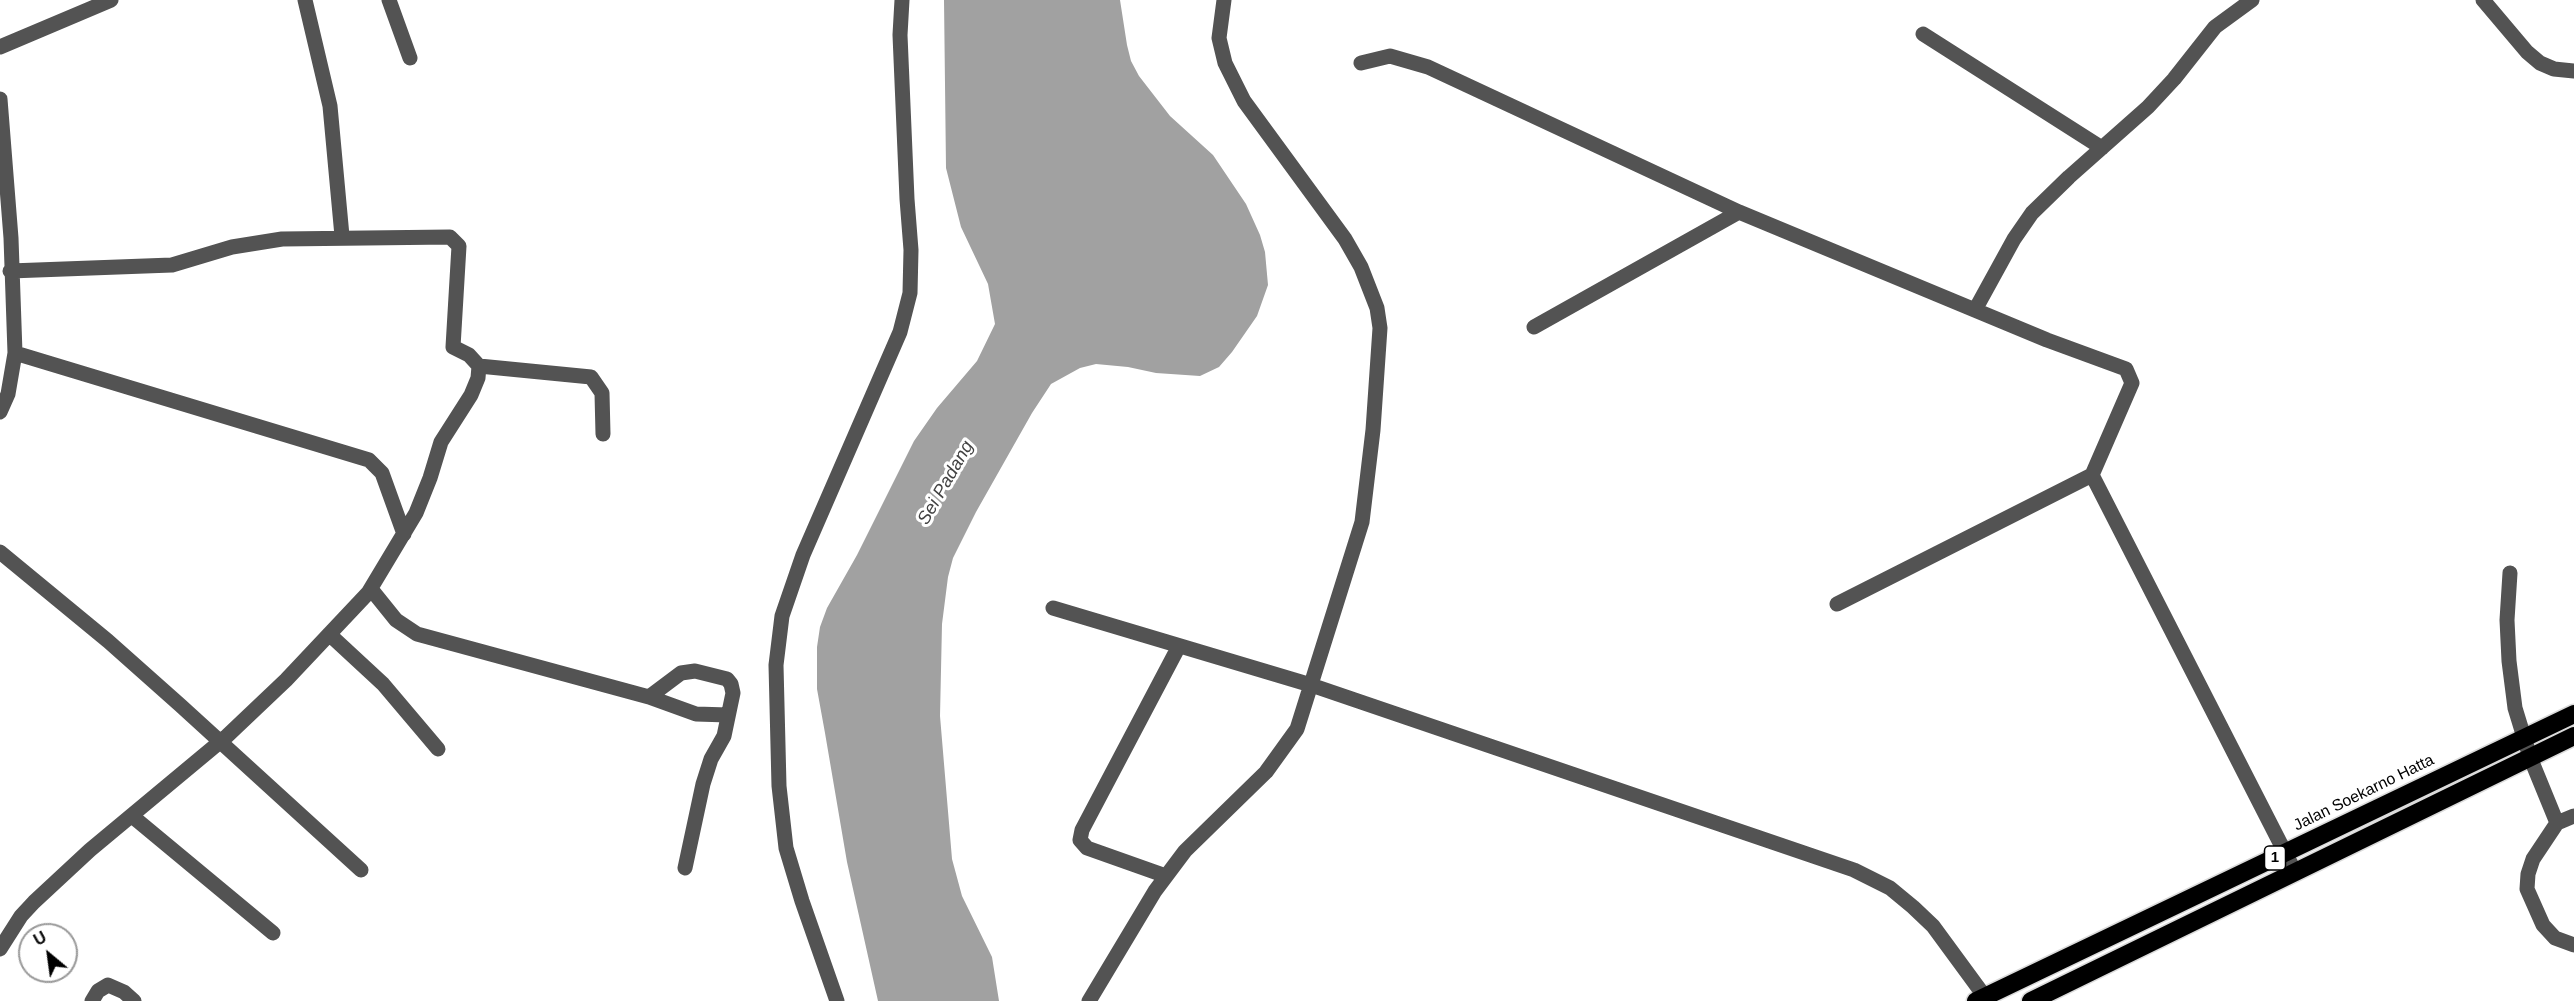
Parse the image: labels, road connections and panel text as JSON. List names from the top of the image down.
{
  "streets": {
    "highway": ["Jalan Soekarno Hatta", "1"]
  },
  "water": ["Sei Padang"],
  "north": "top left"
}
